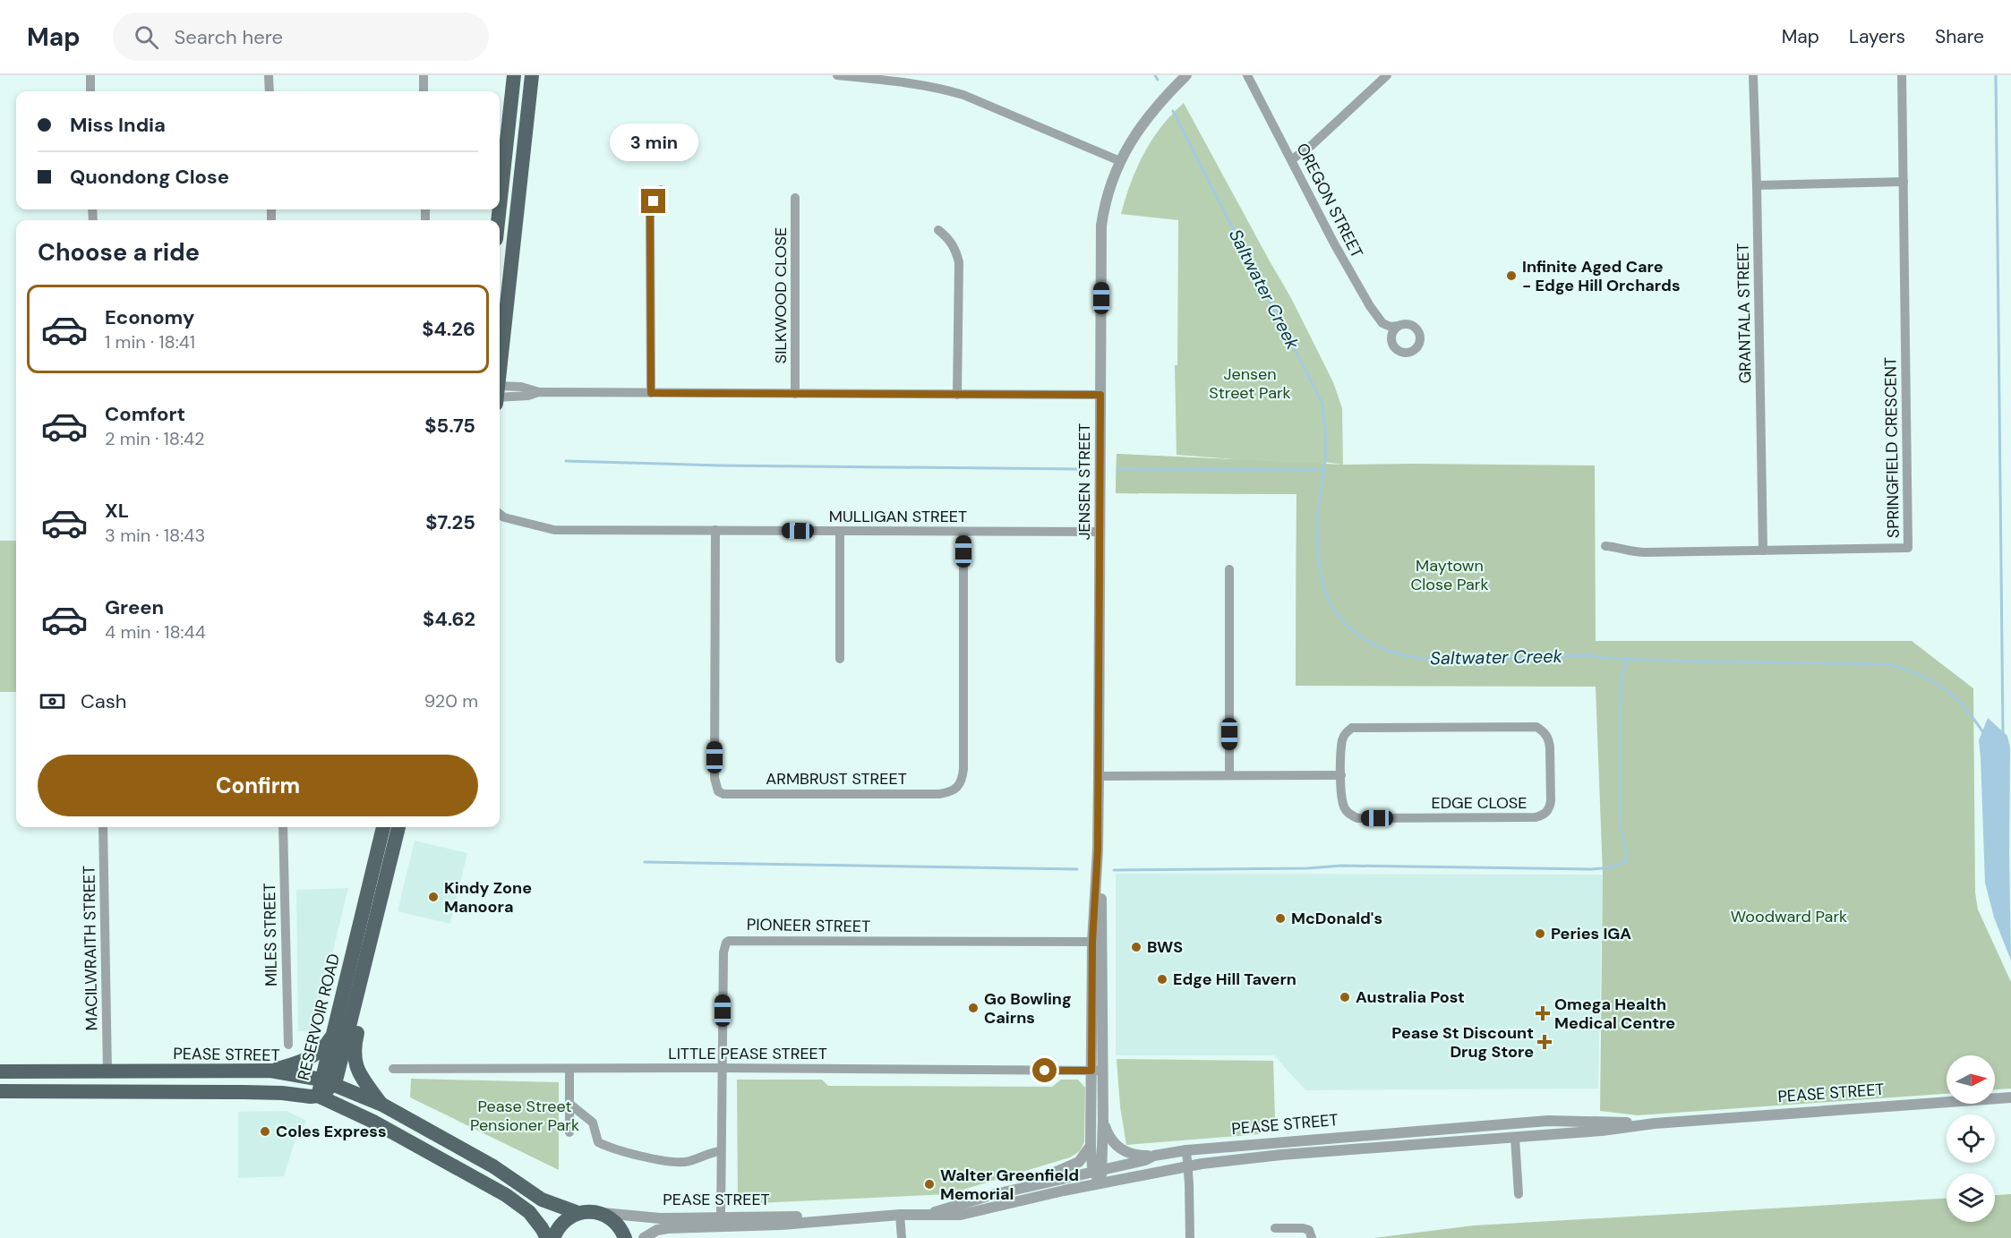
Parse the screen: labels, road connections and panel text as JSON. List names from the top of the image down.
{
  "streets": {
    "main road": ["RESERVOIR ROAD", "PEASE STREET"],
    "street": [
      "OREGON STREET",
      "SILKWOOD CLOSE",
      "GRANTALA STREET",
      "SPRINGFIELD CRESCENT",
      "JENSEN STREET",
      "MULLIGAN STREET",
      "ARMBRUST STREET",
      "EDGE CLOSE",
      "PIONEER STREET",
      "MILES STREET",
      "MACILWRAITH STREET",
      "LITTLE PEASE STREET"
    ]
  },
  "crossings": [
    ["GRANTALA STREET", "SPRINGFIELD CRESCENT"],
    ["JENSEN STREET", "MULLIGAN STREET"],
    ["JENSEN STREET", "PIONEER STREET"],
    ["JENSEN STREET", "LITTLE PEASE STREET"],
    ["JENSEN STREET", "PEASE STREET"],
    ["MULLIGAN STREET", "ARMBRUST STREET"],
    ["PIONEER STREET", "LITTLE PEASE STREET"],
    ["PIONEER STREET", "PEASE STREET"],
    ["MACILWRAITH STREET", "PEASE STREET"],
    ["RESERVOIR ROAD", "PEASE STREET"]
  ],
  "water": ["Saltwater Creek"],
  "parks": [
    "Jensen Street Park",
    "Maytown Close Park",
    "Woodward Park",
    "Pease Street Pensioner Park"
  ],
  "places": {
    "other": [
      "Infinite Aged Care - Edge Hill Orchards",
      "Kindy Zone Manoora",
      "McDonald's",
      "Peries IGA",
      "BWS",
      "Edge Hill Tavern",
      "Australia Post",
      "Go Bowling Cairns",
      "Coles Express",
      "Walter Greenfield Memorial"
    ],
    "health": ["Omega Health Medical Centre", "Pease St Discount Drug Store"]
  },
  "north": "right",
  "page": {
    "header": "Map",
    "search": "Search here",
    "nav": ["Map", "Layers", "Share"],
    "banner": ["Miss India", "Quondong Close"],
    "bubble": "3 min",
    "heading": "Choose a ride",
    "list": [
      {
        "name": "Economy",
        "note": "1 min · 18:41",
        "value": "$4.26"
      },
      {
        "name": "Comfort",
        "note": "2 min · 18:42",
        "value": "$5.75"
      },
      {
        "name": "XL",
        "note": "3 min · 18:43",
        "value": "$7.25"
      },
      {
        "name": "Green",
        "note": "4 min · 18:44",
        "value": "$4.62"
      }
    ],
    "pay": ["Cash", "920 m"],
    "buttons": "Confirm"
  }
}
